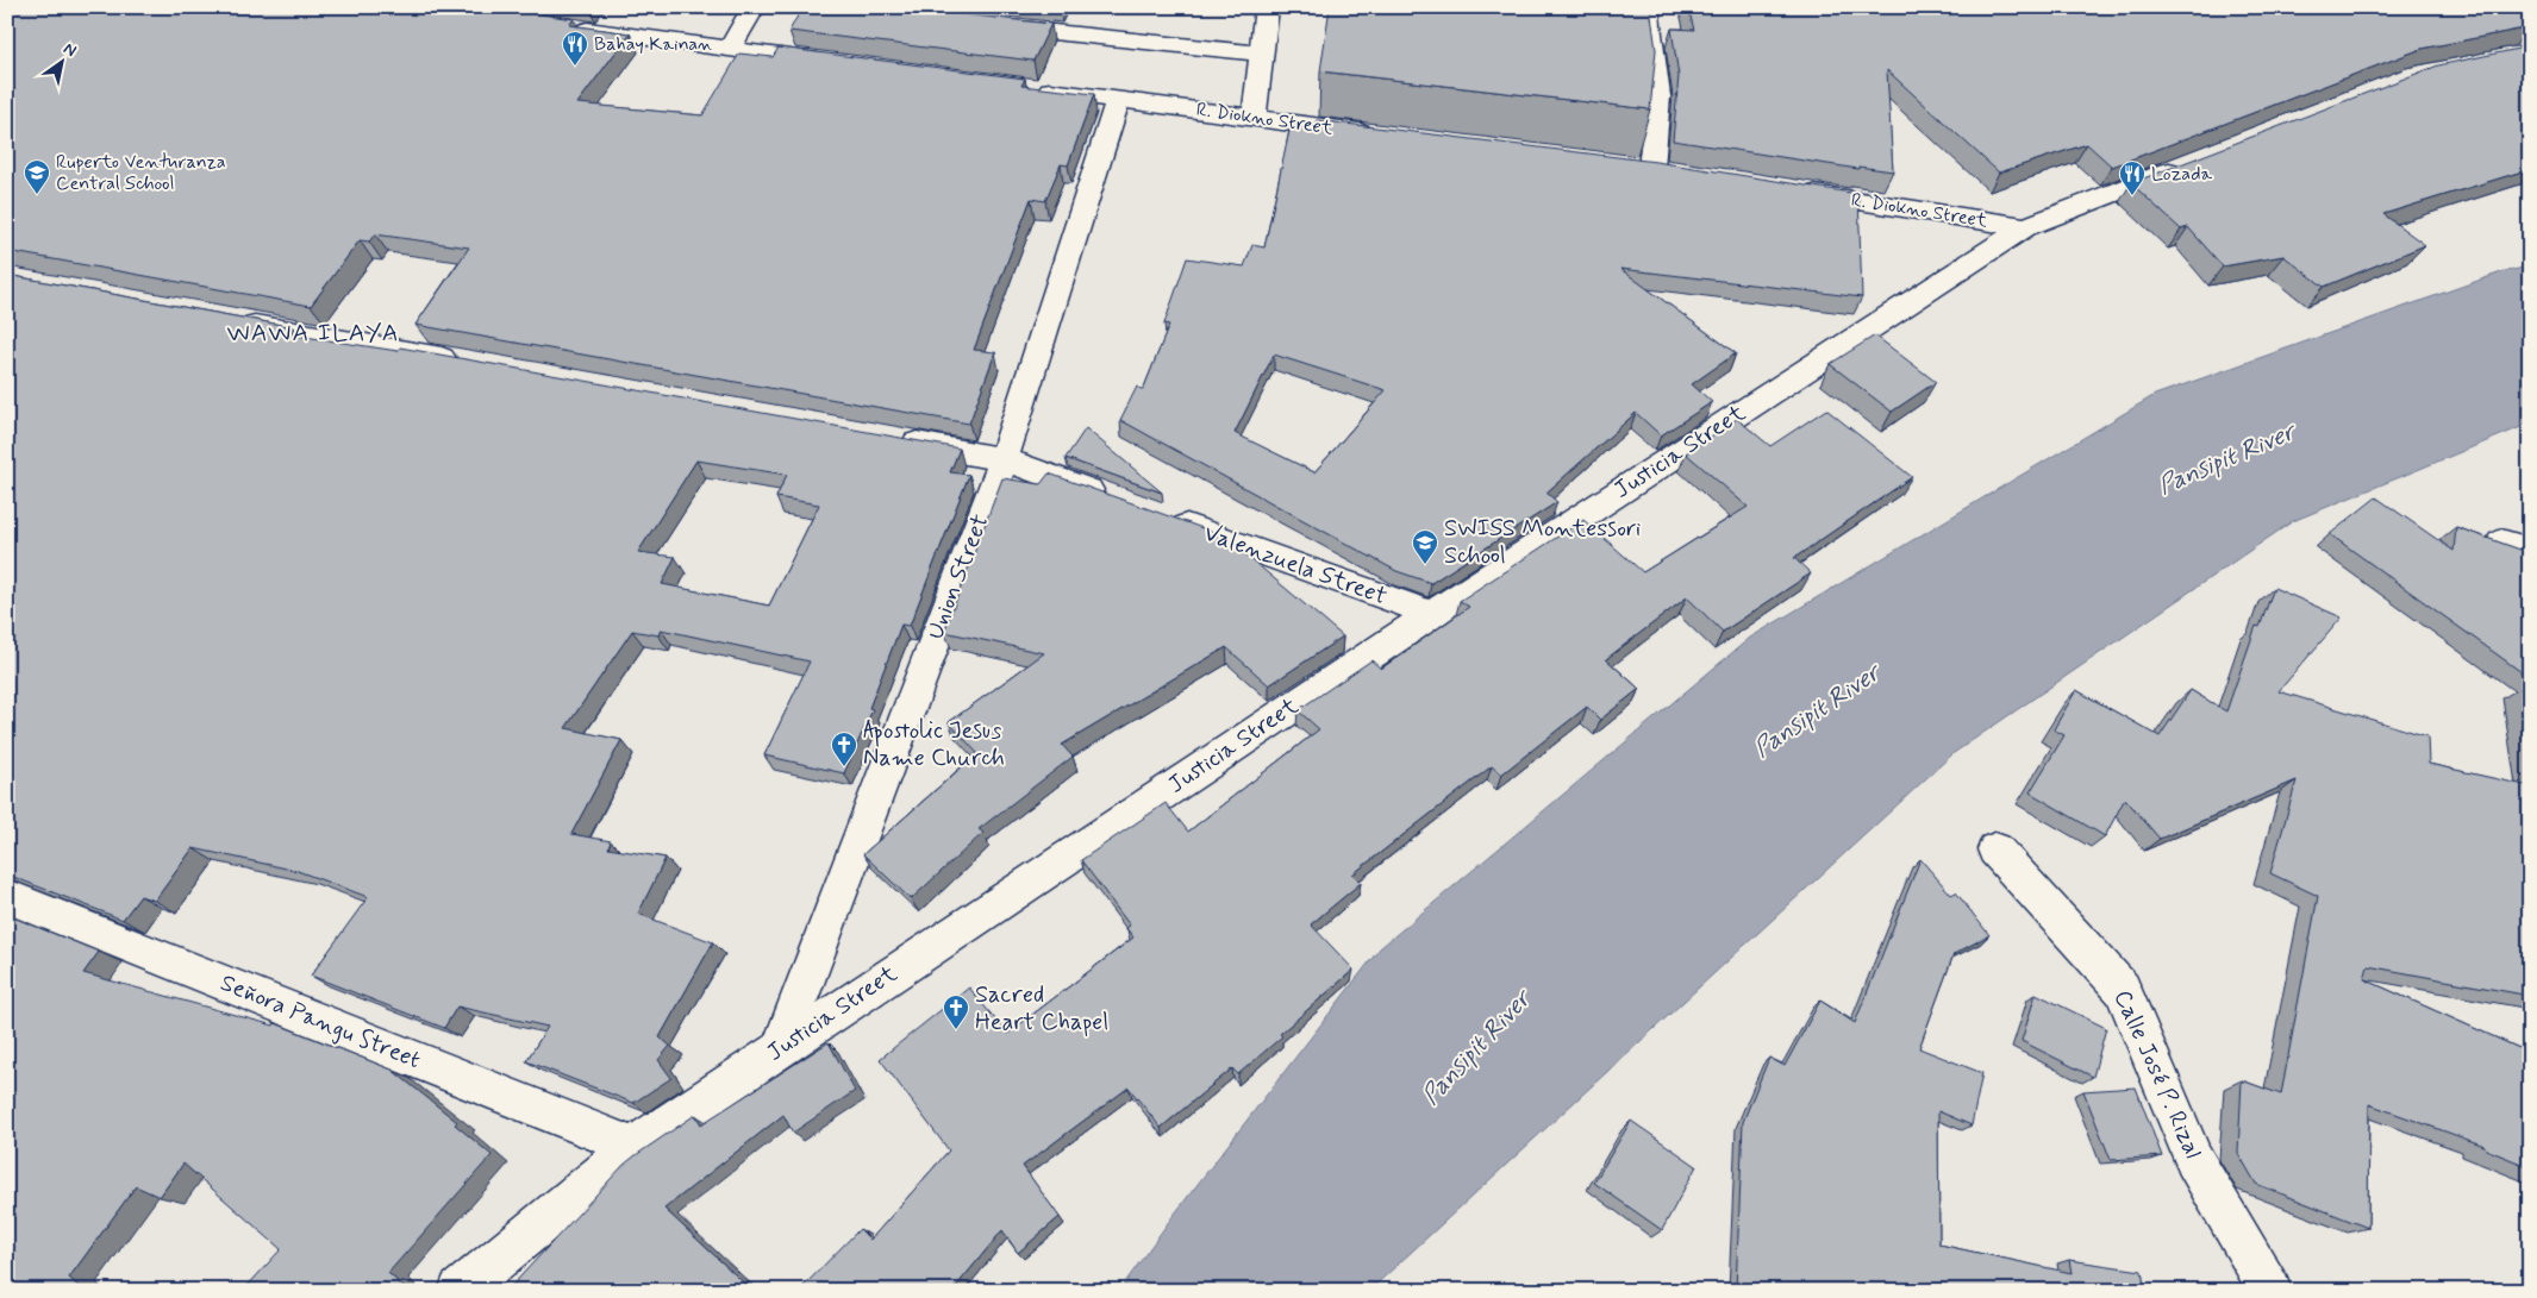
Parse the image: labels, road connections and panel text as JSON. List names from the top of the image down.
{
  "streets": {
    "street": [
      "R. Diokno Street",
      "Justicia Street",
      "Valenzuela Street",
      "Union Street",
      "Señora Pangu Street",
      "Calle José P. Rizal"
    ]
  },
  "crossings": [
    ["R. Diokno Street", "Justicia Street"],
    ["R. Diokno Street", "Union Street"],
    ["Justicia Street", "Valenzuela Street"],
    ["Justicia Street", "Union Street"],
    ["Justicia Street", "Señora Pangu Street"]
  ],
  "districts": ["WAWA ILAYA"],
  "water": ["Pansipit River"],
  "places": {
    "restaurant": ["Bahay Kainan", "Lozada"],
    "school or university": ["Ruperto Venturanza Central School", "SWISS Montessori School"],
    "church": ["Apostolic Jesus Name Church", "Sacred Heart Chapel"]
  },
  "north": "top right"
}
